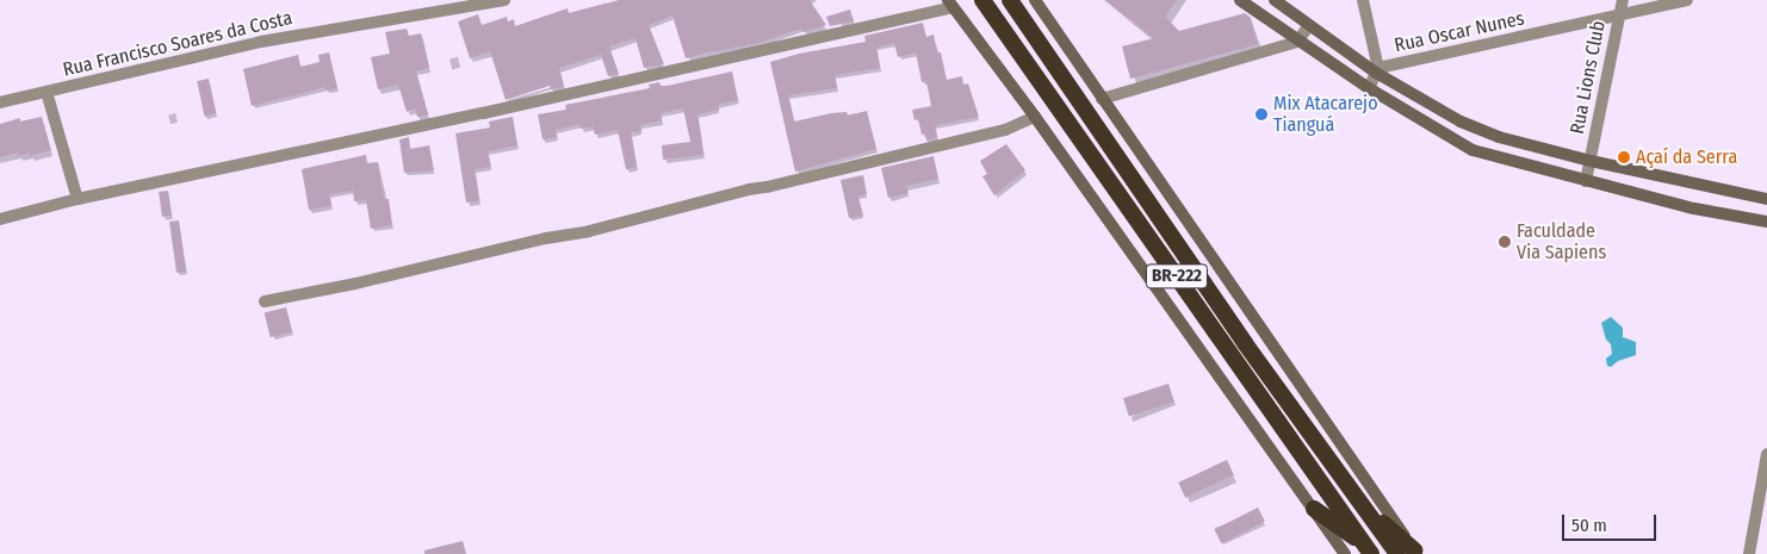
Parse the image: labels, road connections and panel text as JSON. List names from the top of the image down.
{
  "streets": {
    "highway": ["BR-222"],
    "street": ["Rua Oscar Nunes", "Rua Francisco Soares da Costa", "Rua Lions Club"]
  },
  "crossings": [
    ["Rua Oscar Nunes", "Rua Lions Club"]
  ],
  "places": ["Mix Atacarejo Tianguá", "Açaí da Serra", "Faculdade Via Sapiens"],
  "scale_bar": "50 m"
}
